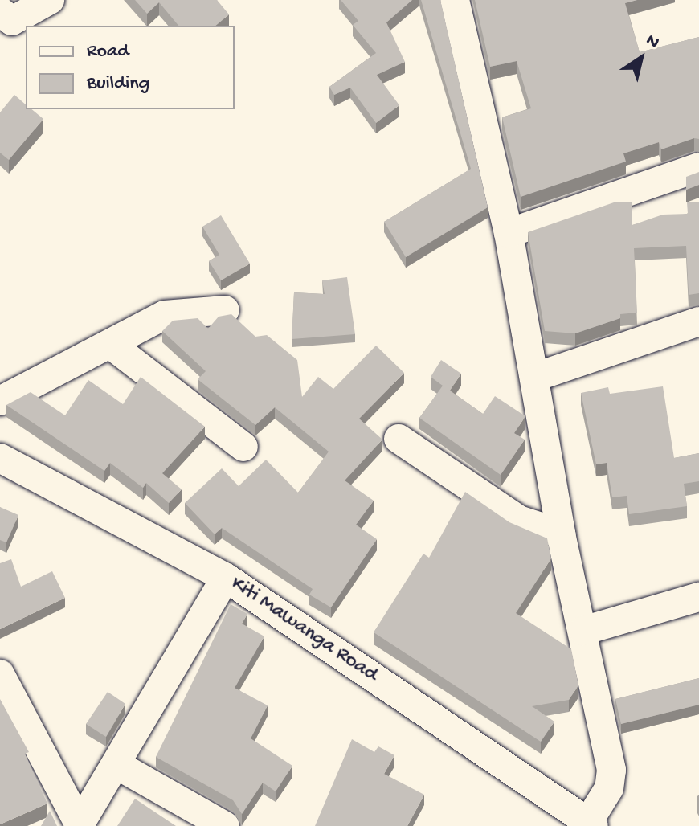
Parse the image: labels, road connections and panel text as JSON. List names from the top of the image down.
{
  "streets": {
    "street": ["Kiti Mawanga Road"]
  },
  "legend": ["Road", "Building"],
  "north": "top right"
}
